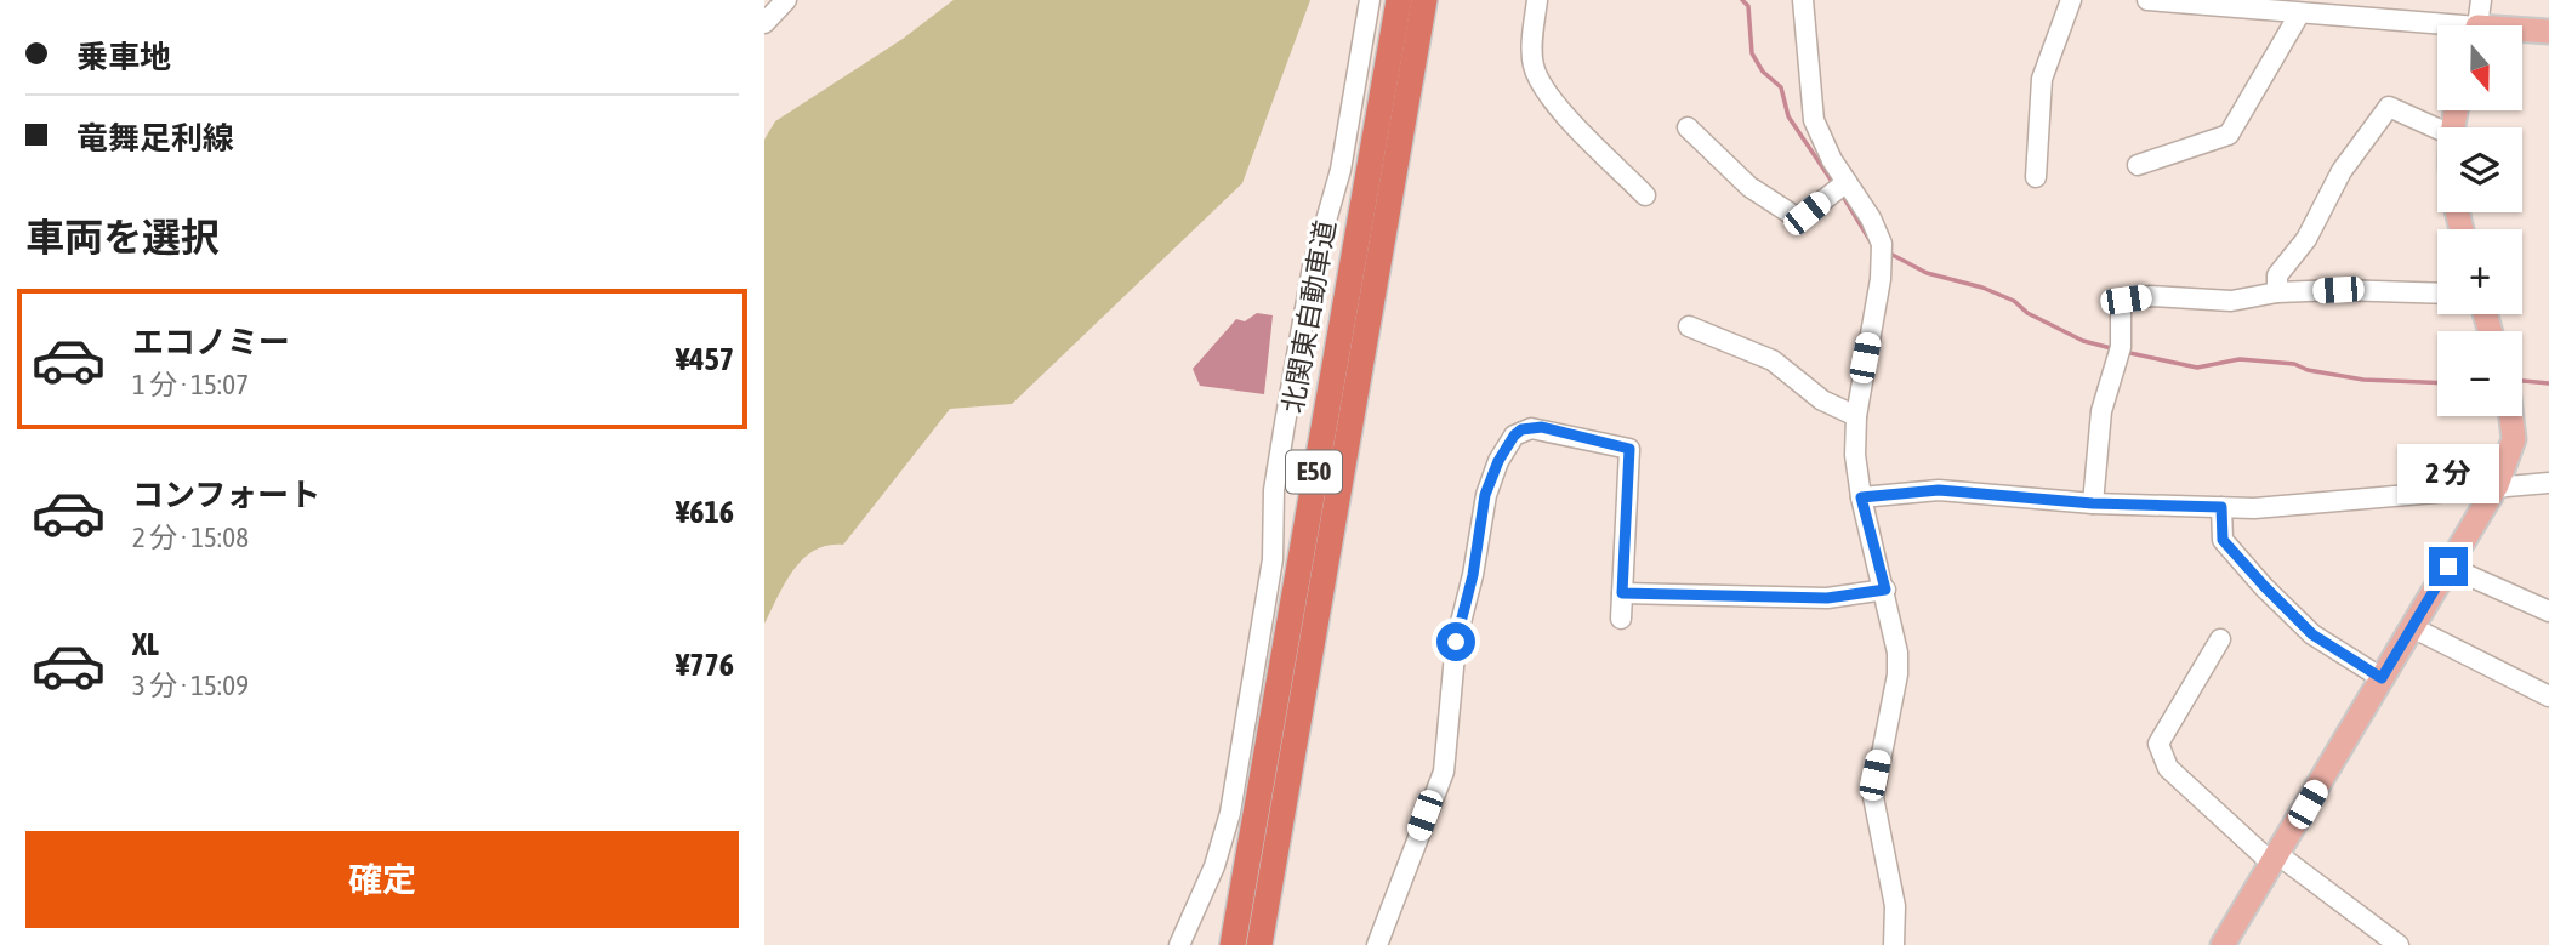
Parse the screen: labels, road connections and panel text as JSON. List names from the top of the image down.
{
  "streets": {
    "highway": ["北関東自動車道", "E50"]
  },
  "north": "bottom",
  "page": {
    "banner": ["乗車地", "竜舞足利線"],
    "map_buttons": ["+", "−"],
    "heading": "車両を選択",
    "list": [
      {
        "name": "エコノミー",
        "note": "1 分 · 15:07",
        "value": "¥457"
      },
      {
        "name": "コンフォート",
        "note": "2 分 · 15:08",
        "value": "¥616"
      },
      {
        "name": "XL",
        "note": "3 分 · 15:09",
        "value": "¥776"
      }
    ],
    "bubble": "2 分",
    "buttons": "確定"
  }
}
